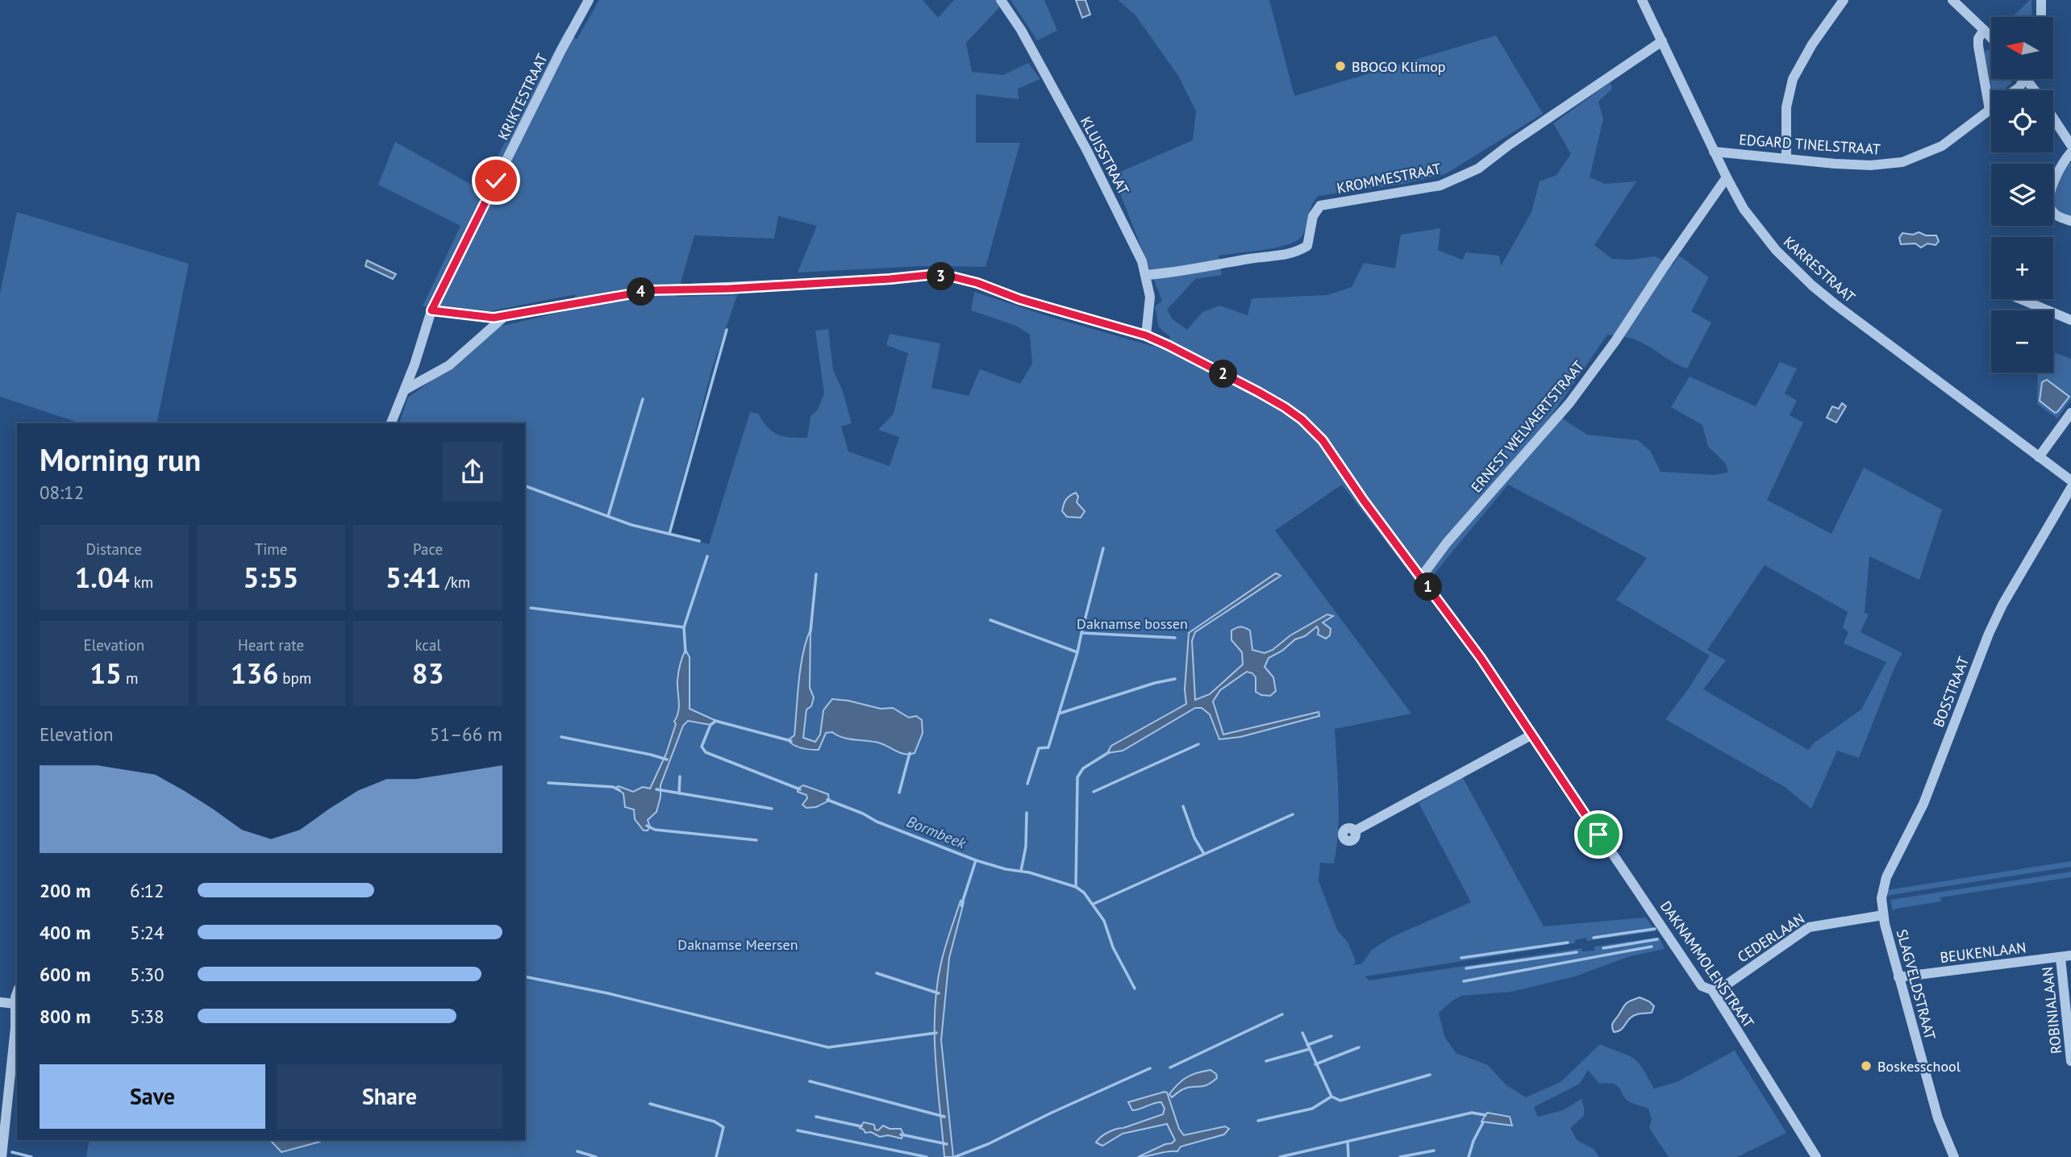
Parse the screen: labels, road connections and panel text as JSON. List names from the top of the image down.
{
  "streets": {
    "street": [
      "KRIKTESTRAAT",
      "EDGARD TINELSTRAAT",
      "KLUISSTRAAT",
      "KROMMESTRAAT",
      "KARRESTRAAT",
      "ERNEST WELVAERTSTRAAT",
      "BOSSTRAAT",
      "CEDERLAAN",
      "BEUKENLAAN",
      "DAKNAMMOLENSTRAAT",
      "SLAGVELDSTRAAT",
      "ROBINIALAAN"
    ]
  },
  "crossings": [
    ["KRIKTESTRAAT", "DAKNAMMOLENSTRAAT"],
    ["EDGARD TINELSTRAAT", "KARRESTRAAT"],
    ["KLUISSTRAAT", "KROMMESTRAAT"],
    ["KLUISSTRAAT", "DAKNAMMOLENSTRAAT"],
    ["KROMMESTRAAT", "KARRESTRAAT"],
    ["KARRESTRAAT", "ERNEST WELVAERTSTRAAT"],
    ["ERNEST WELVAERTSTRAAT", "DAKNAMMOLENSTRAAT"],
    ["BOSSTRAAT", "CEDERLAAN"],
    ["BOSSTRAAT", "SLAGVELDSTRAAT"],
    ["CEDERLAAN", "DAKNAMMOLENSTRAAT"],
    ["CEDERLAAN", "SLAGVELDSTRAAT"],
    ["BEUKENLAAN", "SLAGVELDSTRAAT"],
    ["BEUKENLAAN", "ROBINIALAAN"]
  ],
  "water": ["Bormbeek"],
  "parks": ["Daknamse bossen", "Daknamse Meersen"],
  "places": ["BBOGO Klimop", "Boskesschool"],
  "north": "left",
  "page": {
    "map_buttons": ["+", "−"],
    "pins": [
      "3",
      "4",
      "2",
      "1"
    ],
    "heading": ["Morning run", "08:12"],
    "stats": [
      ["Distance", "1.04 km"],
      ["Time", "5:55"],
      ["Pace", "5:41 /km"],
      ["Elevation", "15 m"],
      ["Heart rate", "136 bpm"],
      ["kcal", "83"]
    ],
    "chart": ["Elevation", "51–66 m"],
    "list": [
      {
        "name": "200 m",
        "note": "6:12"
      },
      {
        "name": "400 m",
        "note": "5:24"
      },
      {
        "name": "600 m",
        "note": "5:30"
      },
      {
        "name": "800 m",
        "note": "5:38"
      }
    ],
    "buttons": ["Save", "Share"]
  }
}
